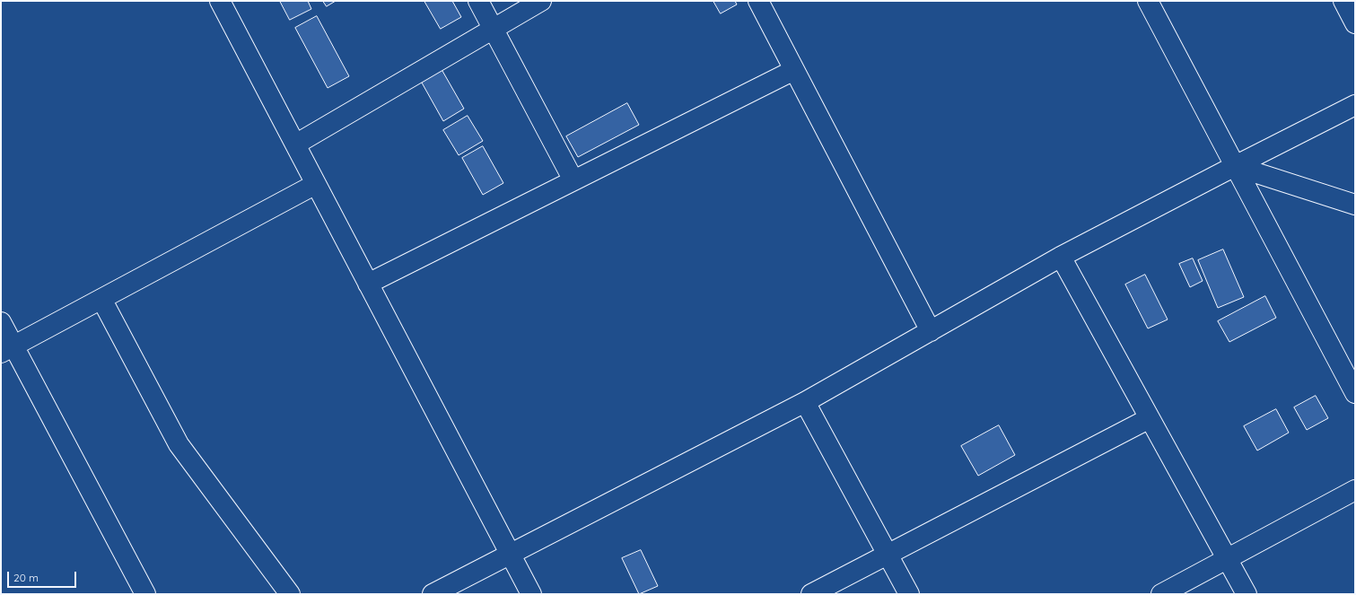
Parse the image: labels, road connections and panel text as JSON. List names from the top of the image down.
{
  "scale_bar": "20 m"
}
